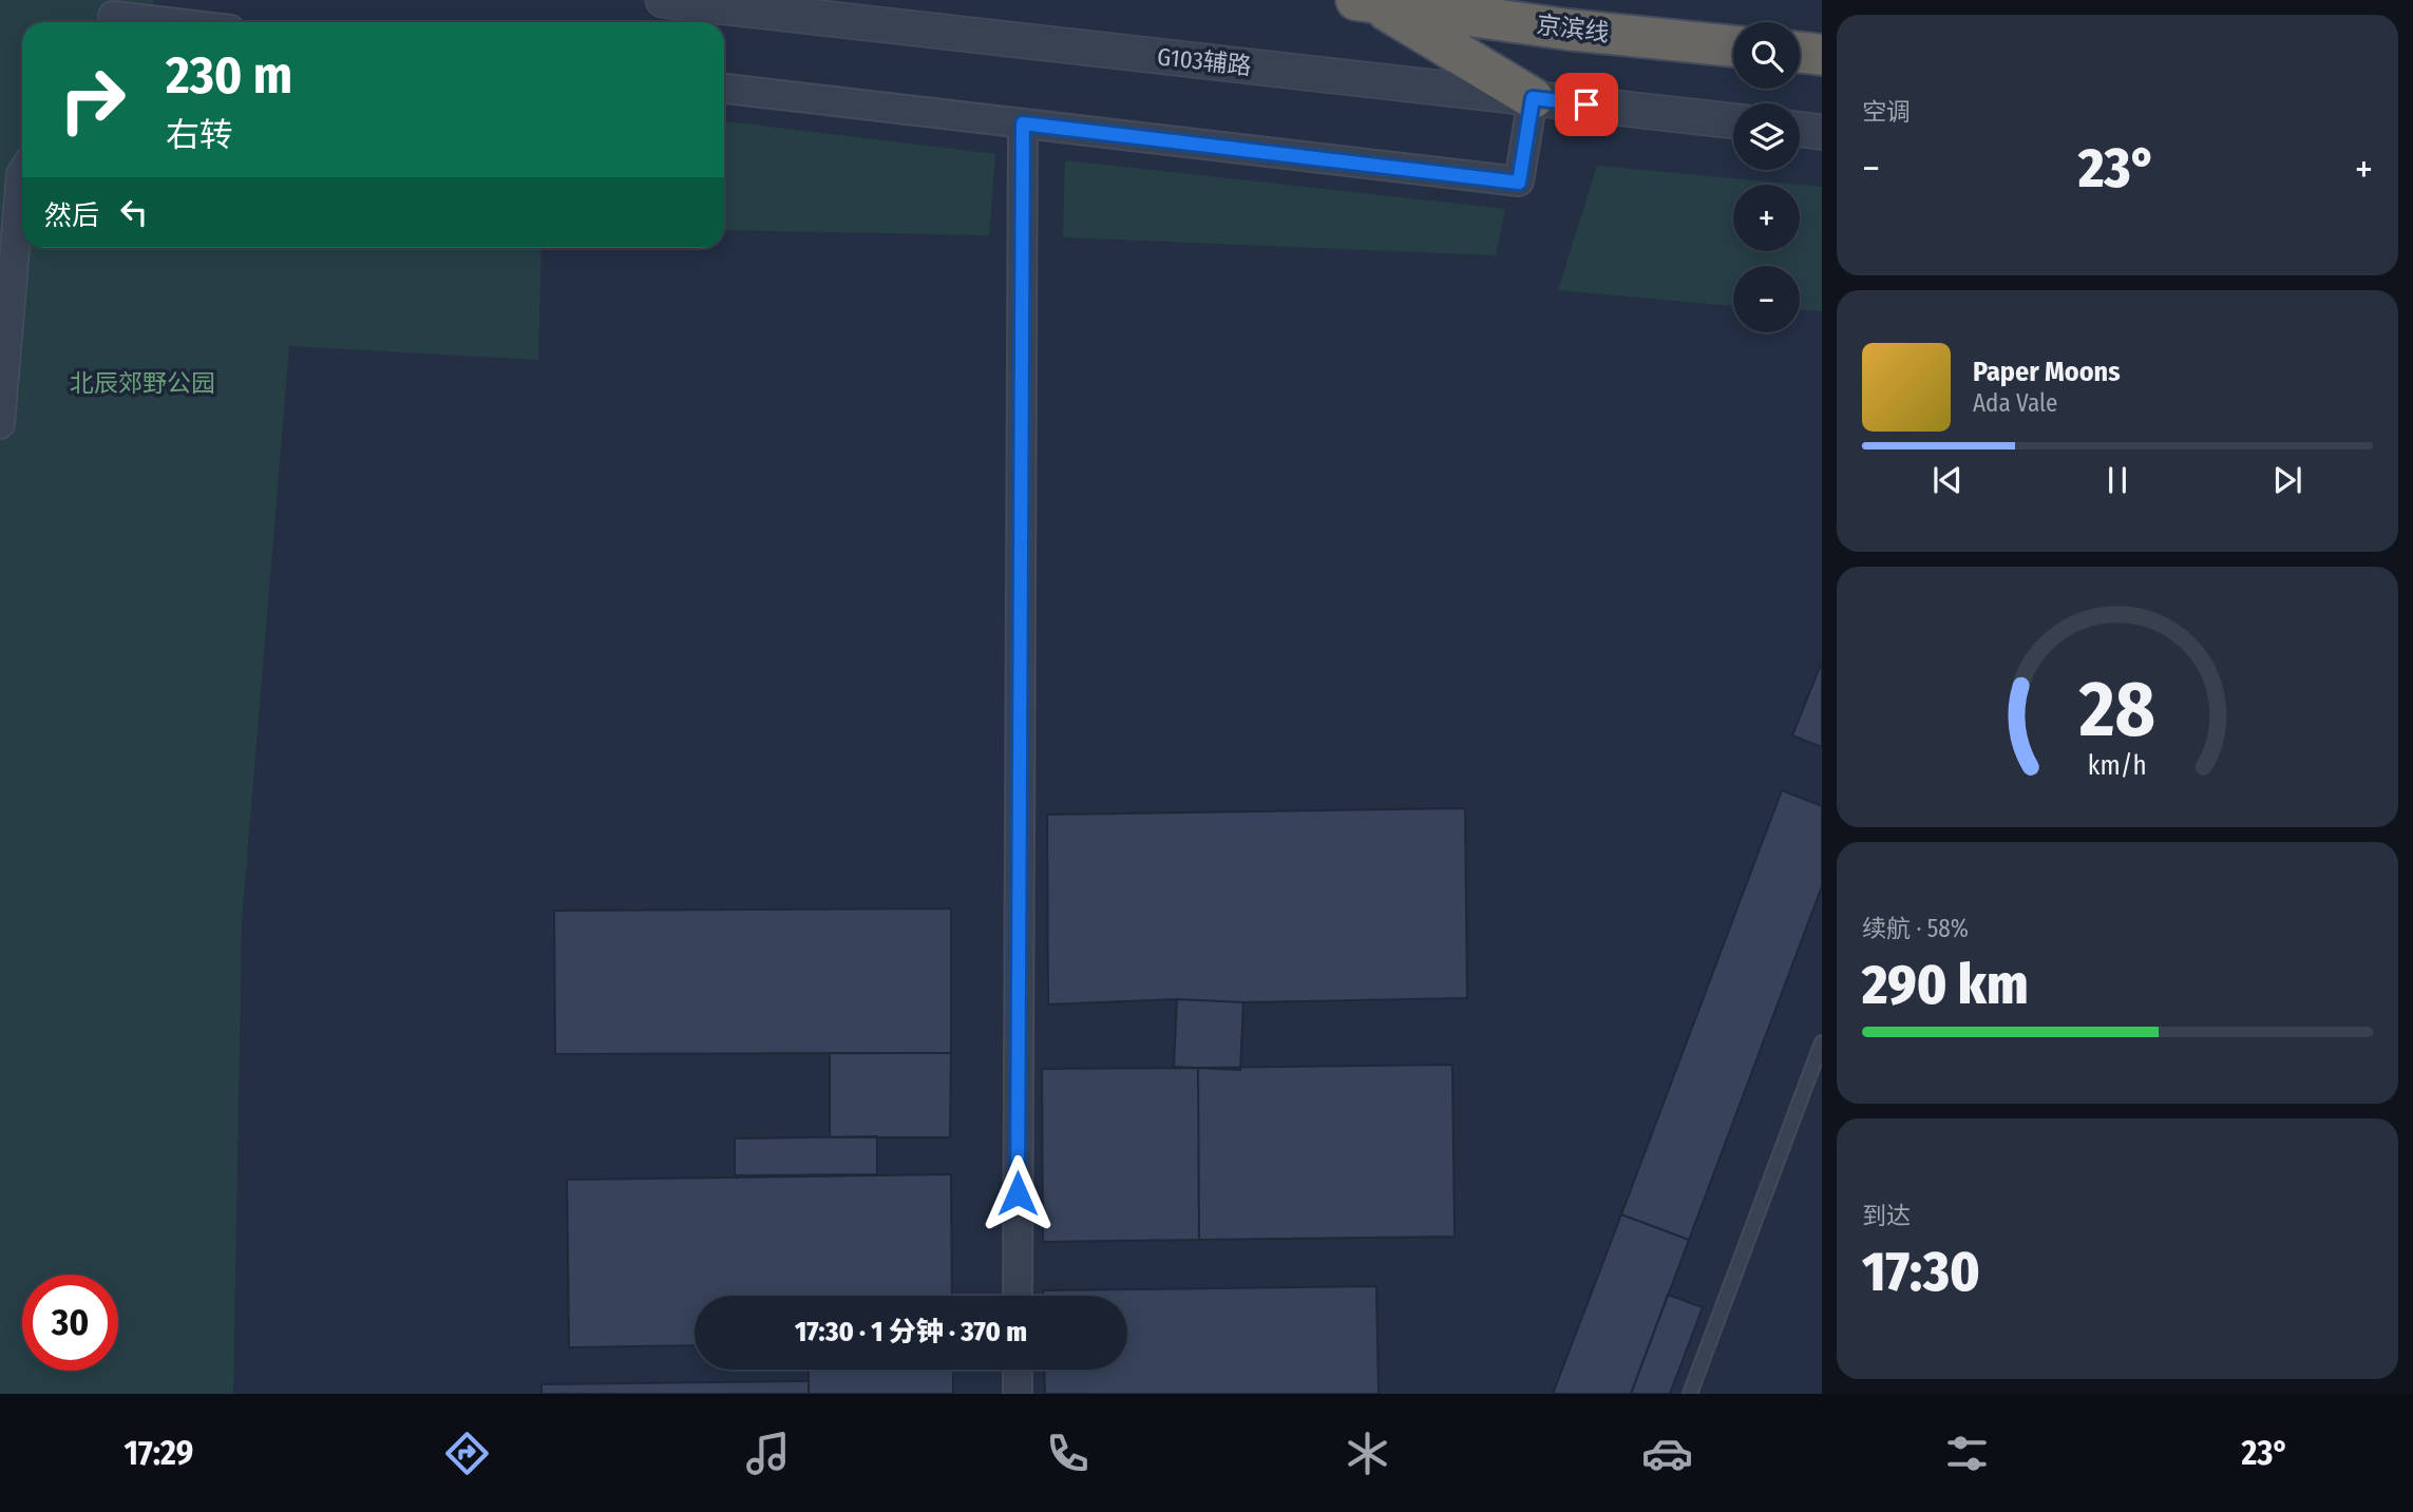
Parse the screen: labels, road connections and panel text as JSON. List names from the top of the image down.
{
  "streets": {
    "highway": ["京滨线"],
    "street": ["G103辅路"]
  },
  "parks": ["北辰郊野公园"],
  "page": {
    "tile": [
      "空调",
      ["续航 · 58%", "290 km"],
      ["到达", "17:30"]
    ],
    "map_buttons": ["+", "−"],
    "turn": ["230 m", "右转"],
    "heat": ["−", "23°", "+"],
    "then": "然后",
    "song": ["Paper Moons", "Ada Vale"],
    "limit": "30",
    "trip": "17:30 · 1 分钟 · 370 m",
    "tabs": ["17:29", "23°"],
    "gauge": ["28", "km/h"]
  }
}
